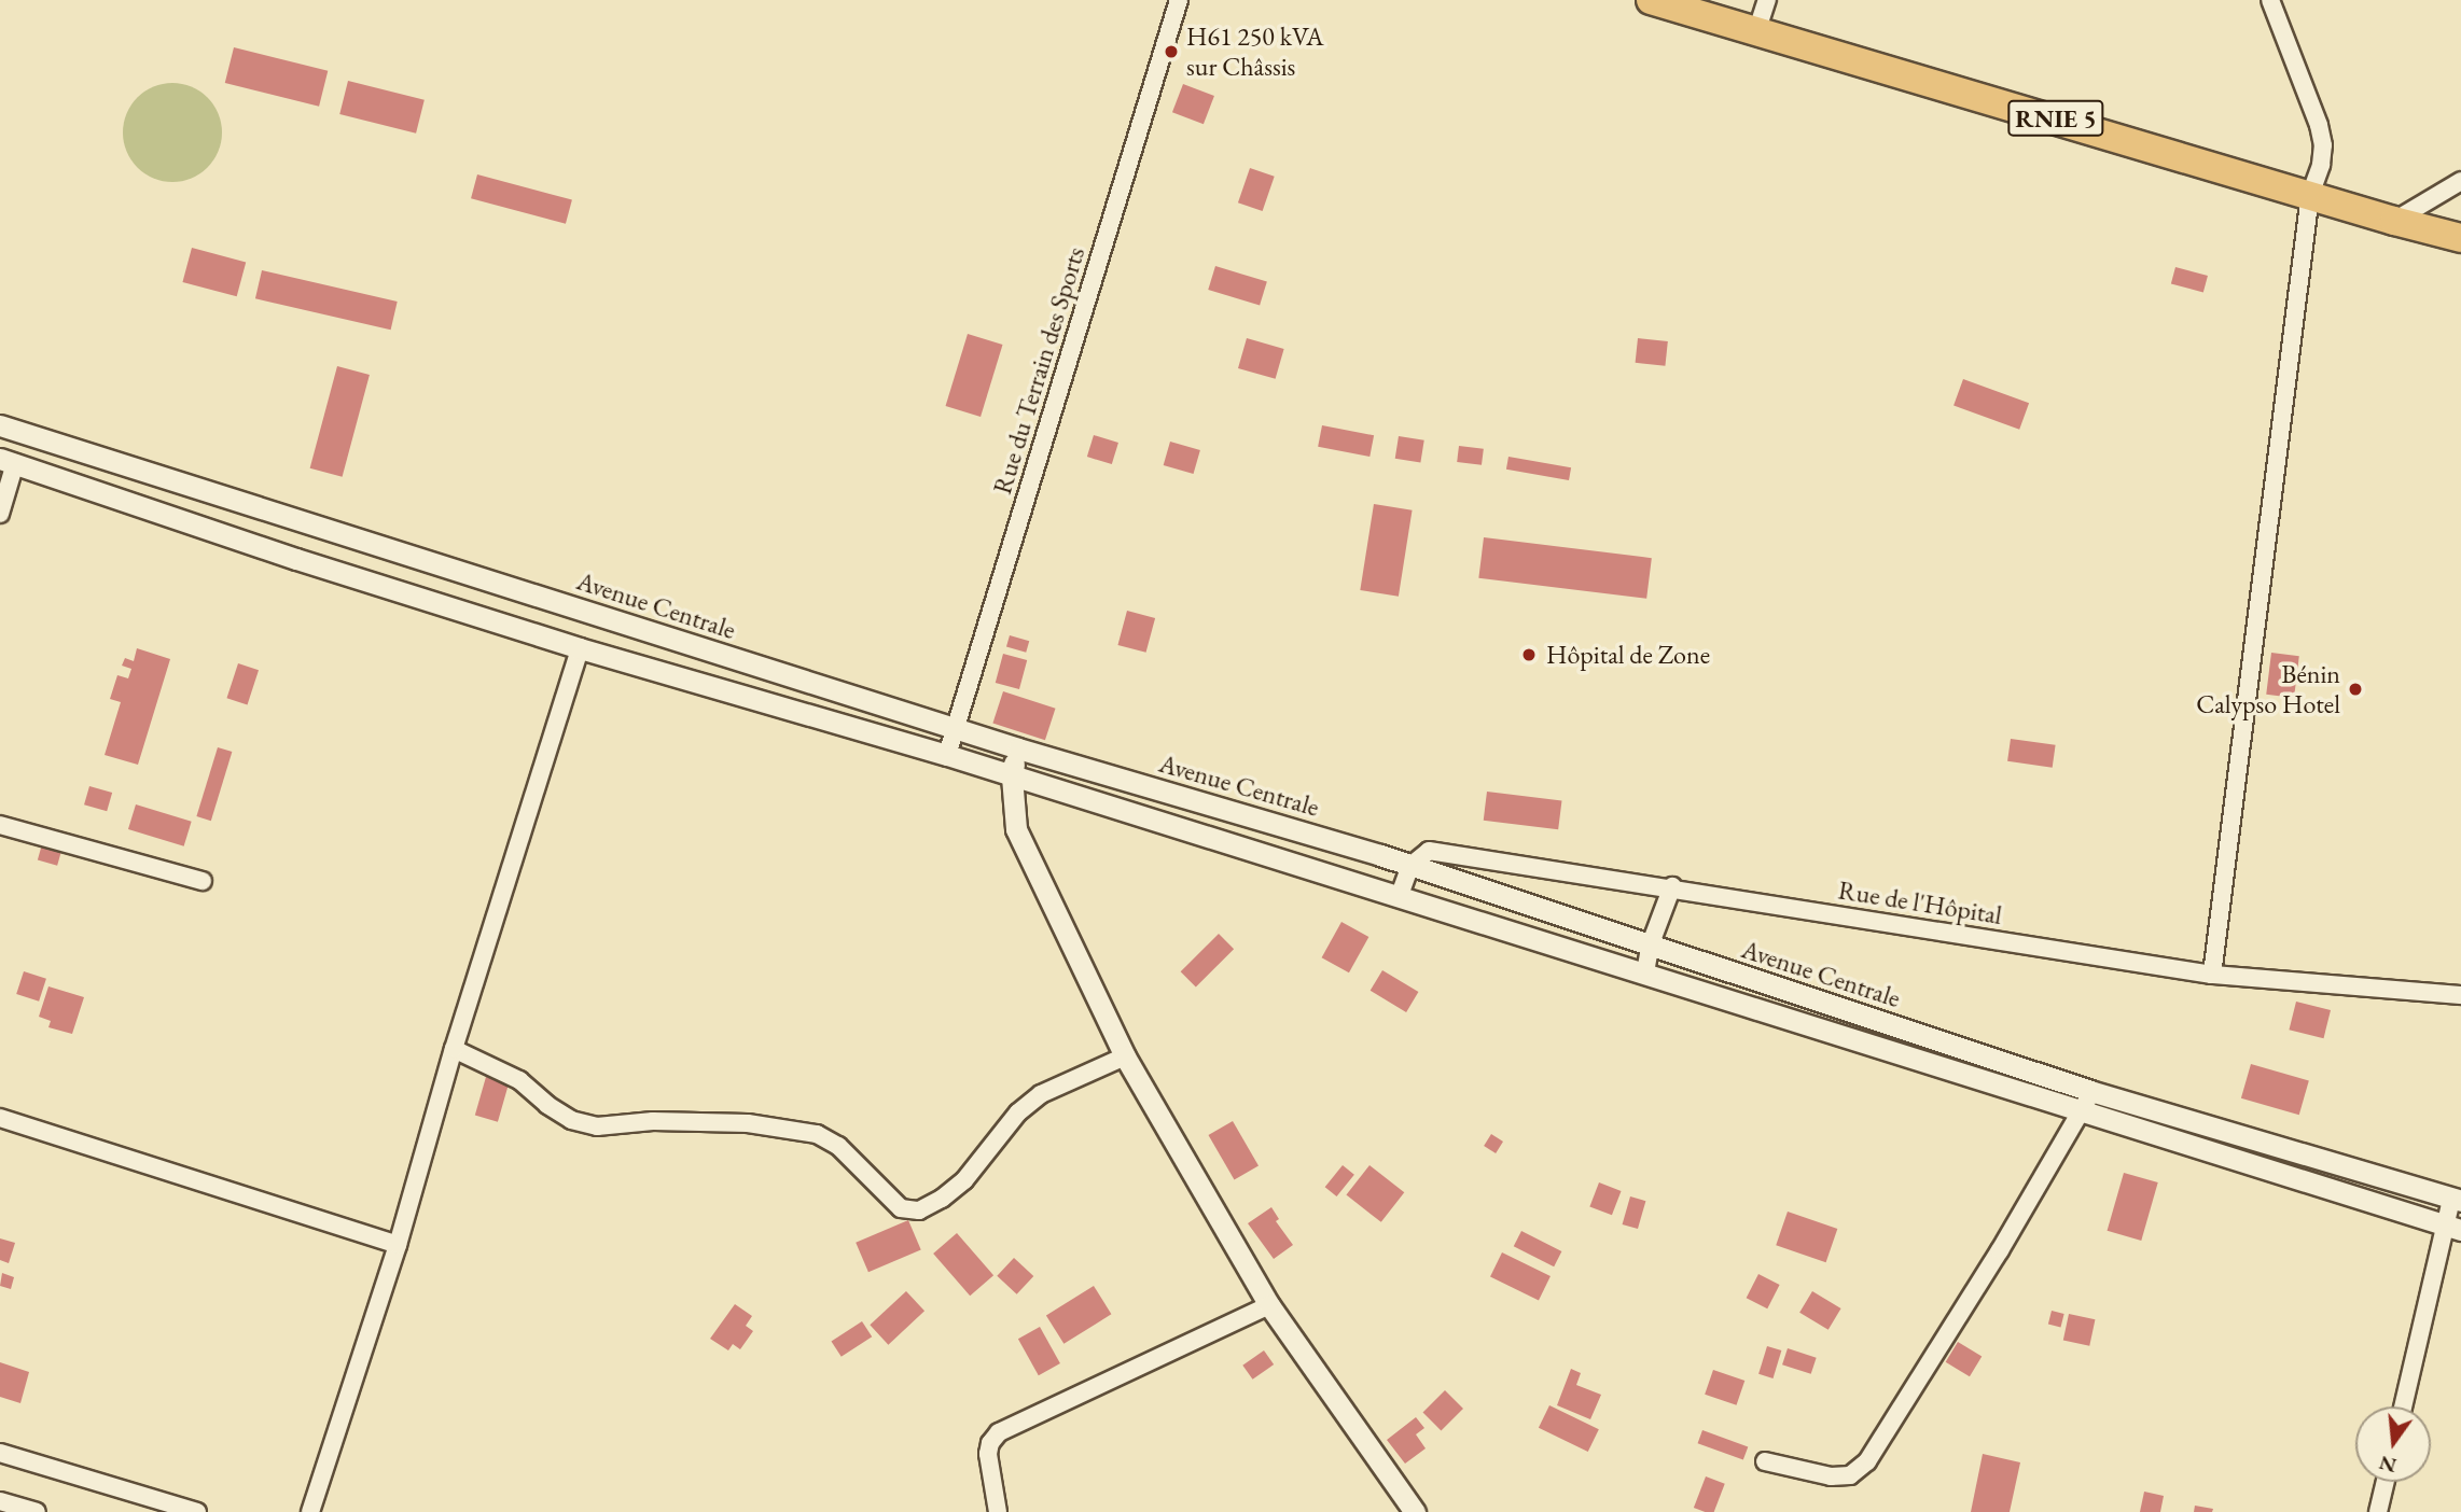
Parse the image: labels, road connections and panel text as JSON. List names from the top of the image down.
{
  "streets": {
    "main road": ["RNIE 5"],
    "street": ["Rue du Terrain des Sports", "Avenue Centrale", "Rue de l'Hôpital"]
  },
  "crossings": [
    ["Rue du Terrain des Sports", "Avenue Centrale"],
    ["Avenue Centrale", "Rue de l'Hôpital"]
  ],
  "places": ["H61 250 kVA sur Châssis", "Hôpital de Zone", "Bénin Calypso Hotel"],
  "north": "bottom"
}
